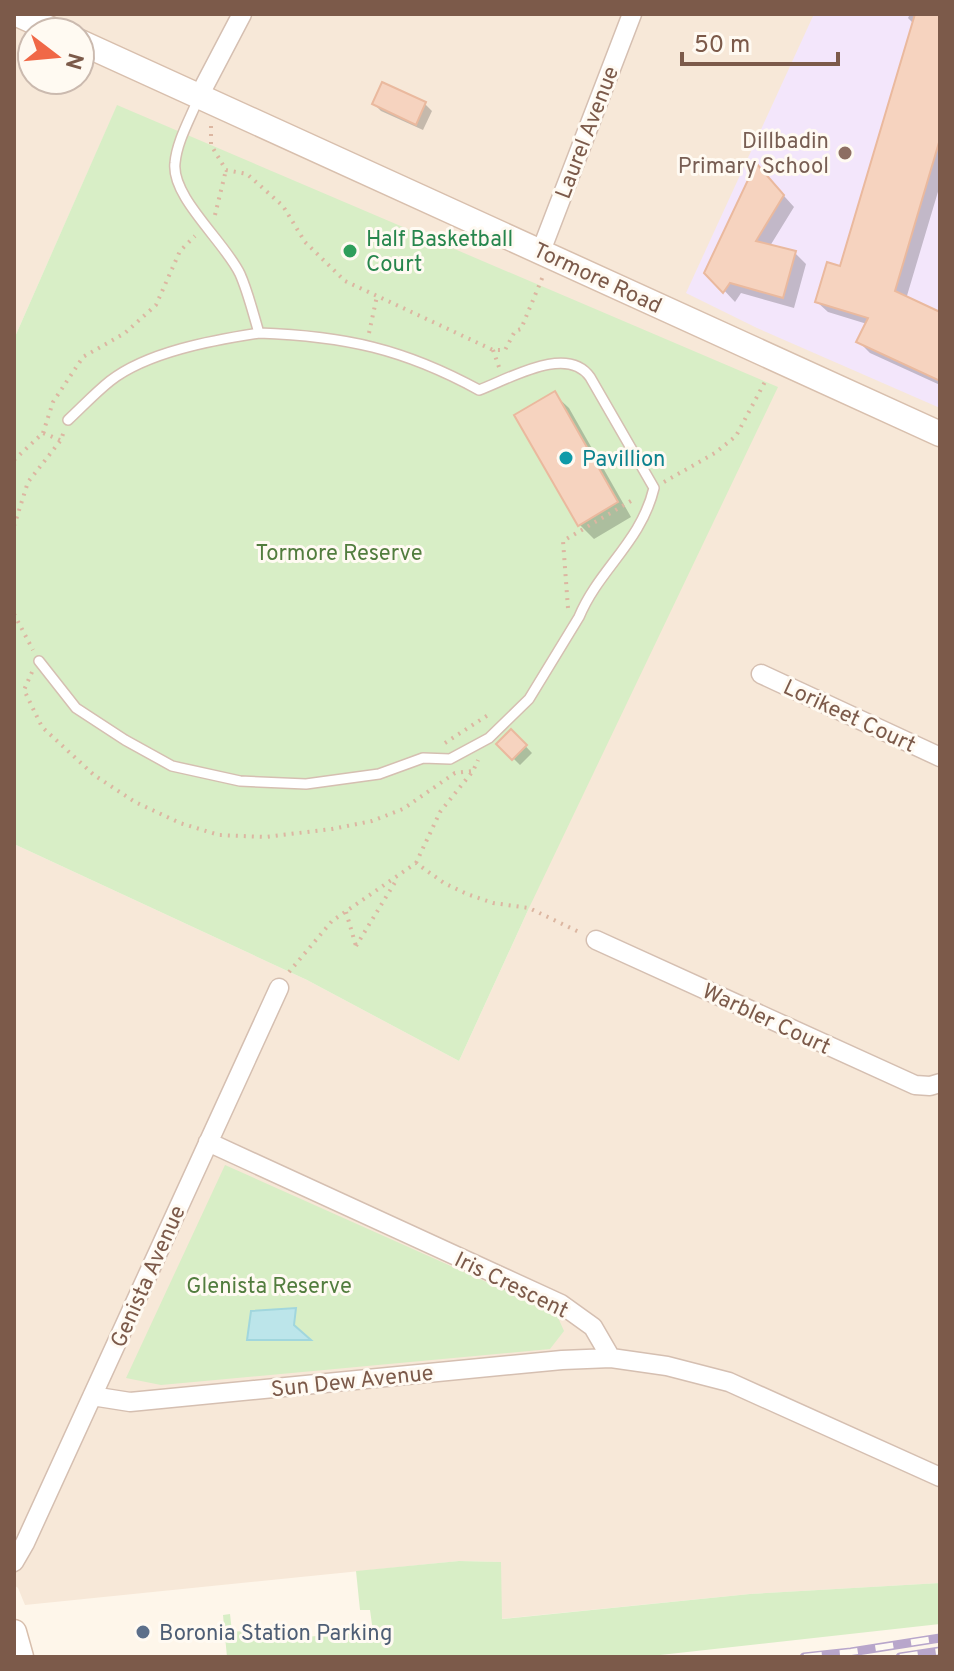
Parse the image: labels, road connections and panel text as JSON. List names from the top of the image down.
{
  "streets": {
    "street": [
      "Laurel Avenue",
      "Tormore Road",
      "Lorikeet Court",
      "Warbler Court",
      "Genista Avenue",
      "Iris Crescent",
      "Sun Dew Avenue"
    ]
  },
  "crossings": [
    ["Laurel Avenue", "Tormore Road"],
    ["Genista Avenue", "Iris Crescent"],
    ["Genista Avenue", "Sun Dew Avenue"],
    ["Iris Crescent", "Sun Dew Avenue"]
  ],
  "parks": ["Tormore Reserve", "Glenista Reserve"],
  "places": [
    "Dillbadin Primary School",
    "Half Basketball Court",
    "Pavillion",
    "Boronia Station Parking"
  ],
  "scale_bar": "50 m",
  "north": "right"
}
